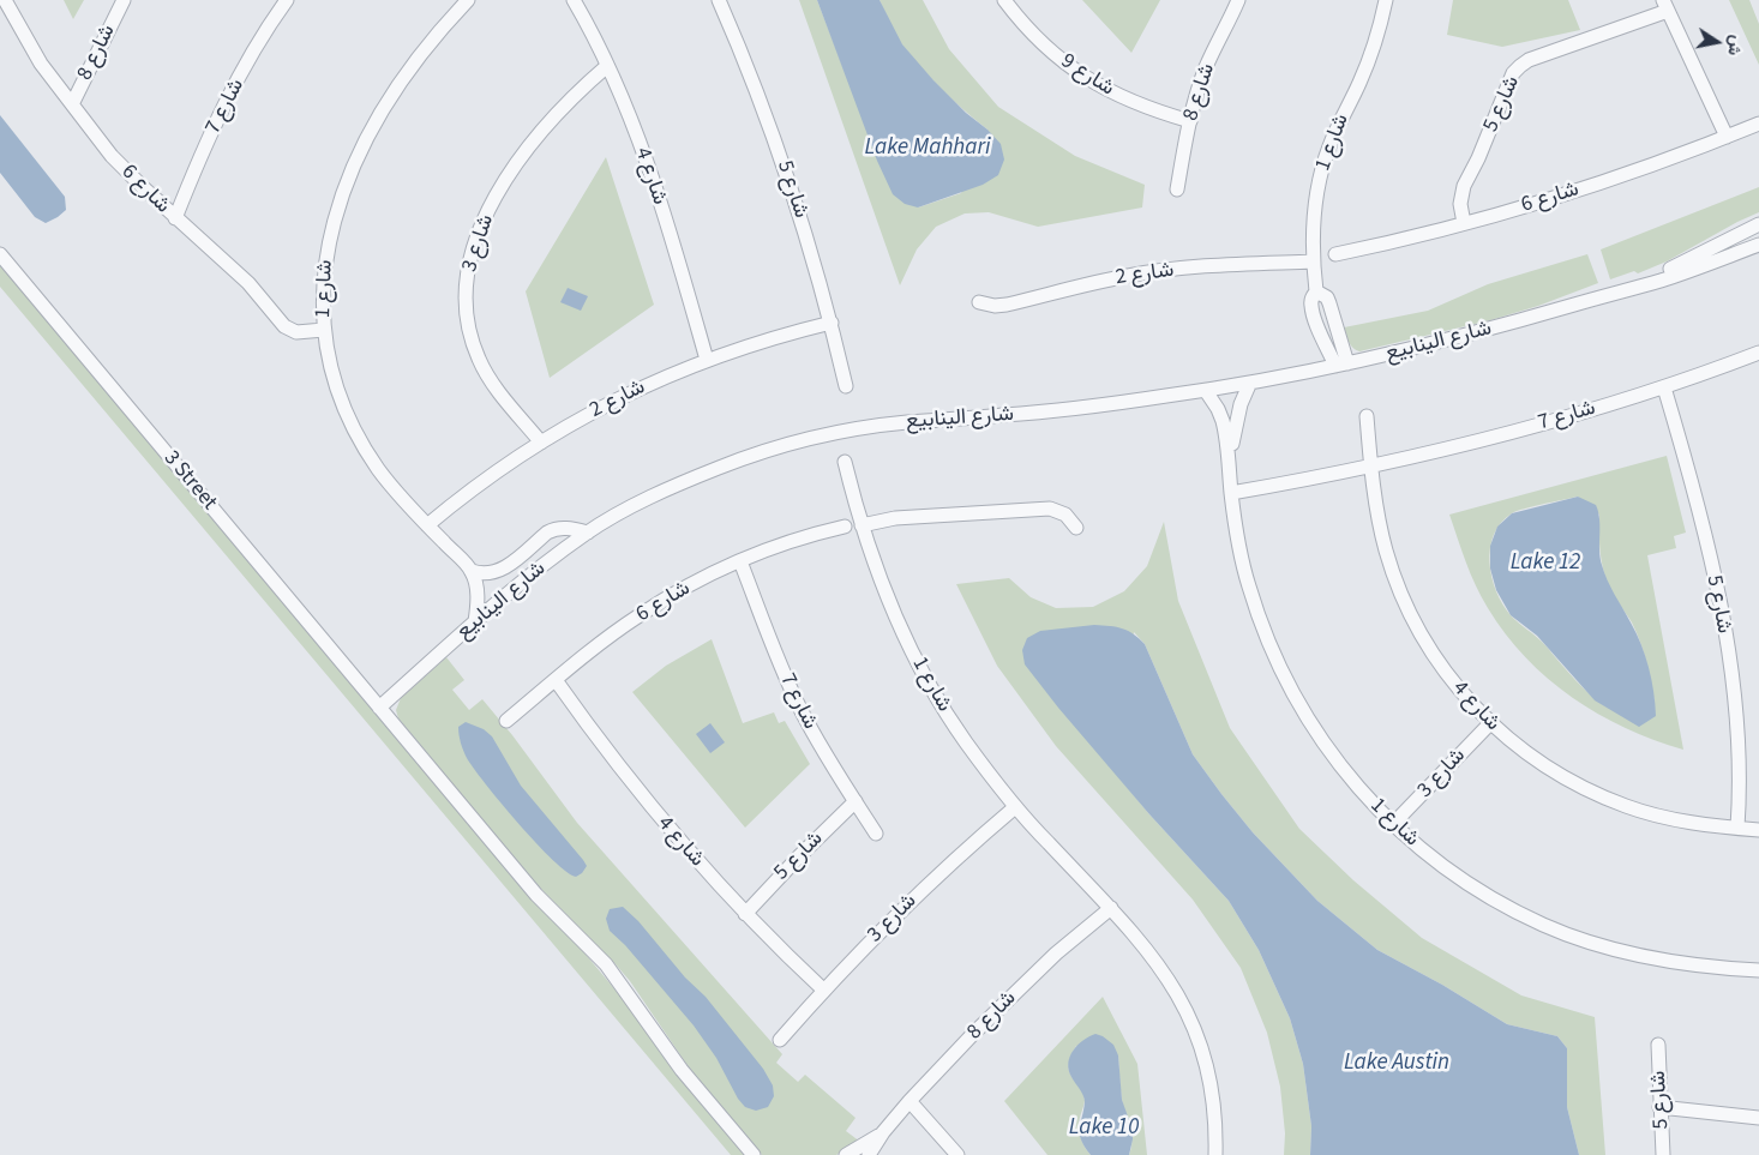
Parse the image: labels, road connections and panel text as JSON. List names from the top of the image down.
{
  "streets": {
    "street": [
      "شارع 8",
      "شارع 9",
      "شارع 5",
      "شارع 7",
      "شارع 1",
      "شارع 4",
      "شارع 6",
      "شارع 3",
      "شارع 2",
      "شارع الينابيع",
      "3 Street"
    ]
  },
  "crossings": [
    ["شارع 8", "شارع 9"],
    ["شارع 8", "شارع 1"],
    ["شارع 8", "شارع 6"],
    ["شارع 5", "شارع 7"],
    ["شارع 5", "شارع 4"],
    ["شارع 5", "شارع 6"],
    ["شارع 5", "شارع 2"],
    ["شارع 7", "شارع 4"],
    ["شارع 7", "شارع 6"],
    ["شارع 1", "شارع 6"],
    ["شارع 1", "شارع 3"],
    ["شارع 1", "شارع 2"],
    ["شارع 1", "شارع الينابيع"],
    ["شارع 4", "شارع 6"],
    ["شارع 4", "شارع 3"],
    ["شارع 4", "شارع 2"],
    ["شارع 3", "شارع 2"],
    ["شارع الينابيع", "3 Street"]
  ],
  "water": [
    "Lake Mahhari",
    "Lake 12",
    "Lake Austin",
    "Lake 10"
  ],
  "north": "right"
}
